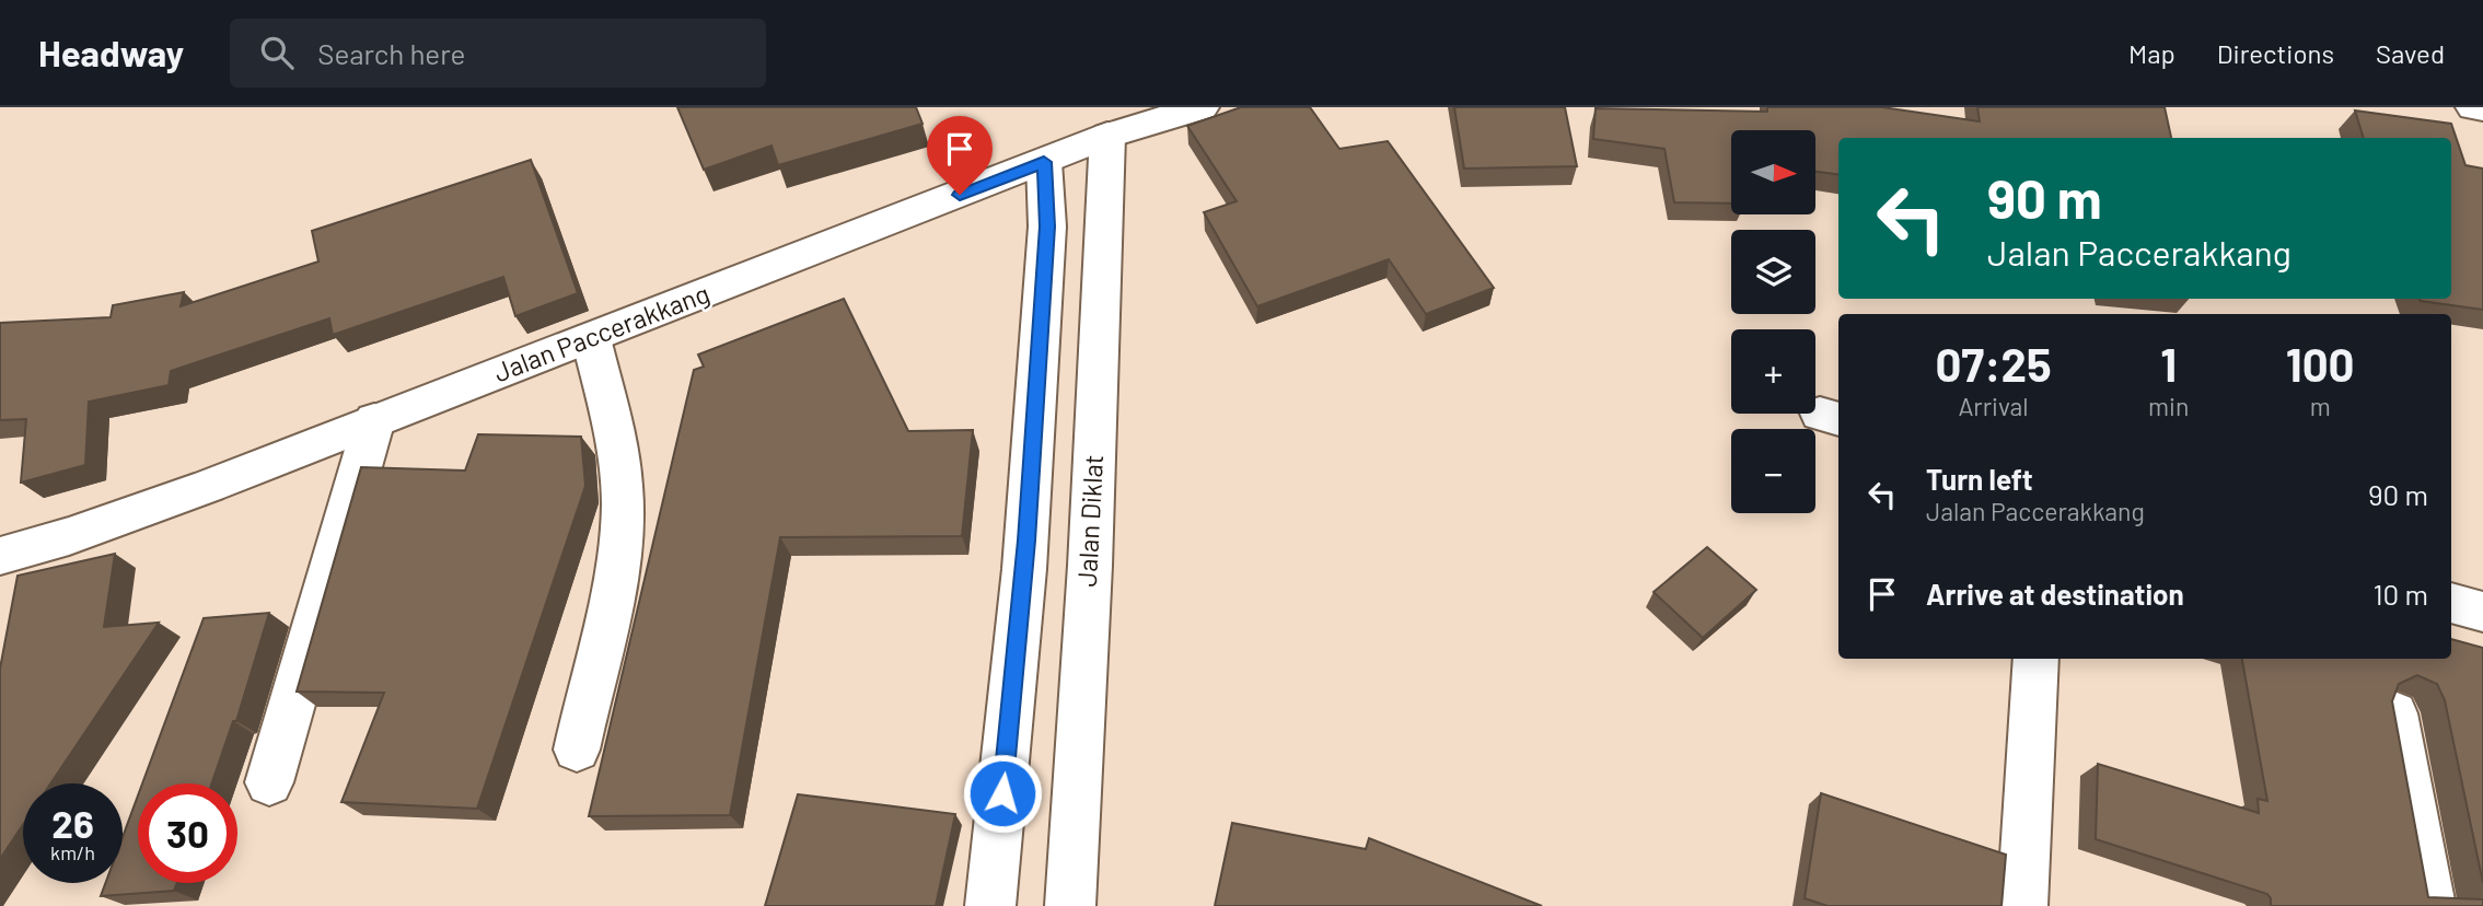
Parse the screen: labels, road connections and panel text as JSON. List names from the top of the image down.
{
  "streets": {
    "street": ["Jalan Paccerakkang", "Jalan Diklat"]
  },
  "crossings": [
    ["Jalan Paccerakkang", "Jalan Diklat"]
  ],
  "north": "right",
  "page": {
    "header": "Headway",
    "search": "Search here",
    "nav": ["Map", "Directions", "Saved"],
    "map_buttons": ["+", "−"],
    "turn": ["90 m", "Jalan Paccerakkang"],
    "eta": [
      "07:25",
      "Arrival",
      "1",
      "min",
      "100",
      "m"
    ],
    "list": [
      {
        "name": "Turn left",
        "note": "Jalan Paccerakkang",
        "value": "90 m"
      },
      {
        "name": "Arrive at destination",
        "value": "10 m"
      }
    ],
    "speed": "26 km/h",
    "limit": "30"
  }
}
